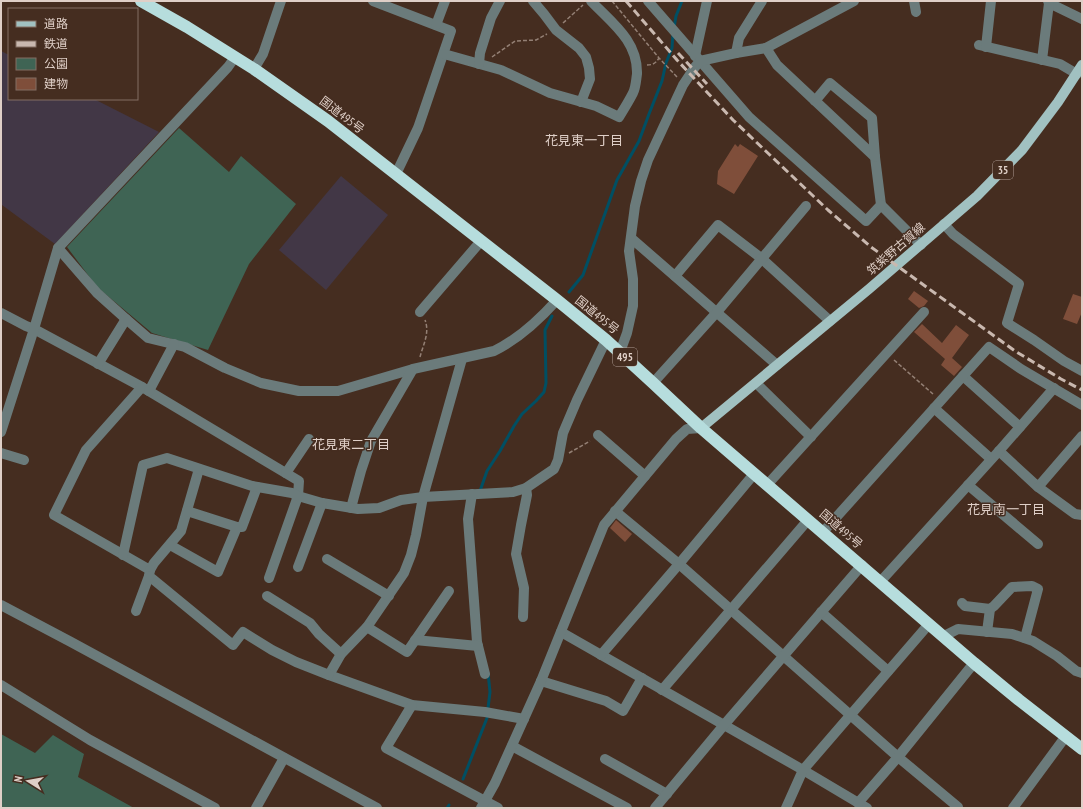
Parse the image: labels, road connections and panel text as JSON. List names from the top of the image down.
{
  "streets": {
    "highway": ["国道495号", "495"],
    "main road": ["35", "筑紫野古賀線"]
  },
  "crossings": [
    ["国道495号", "筑紫野古賀線"]
  ],
  "districts": ["花見東一丁目", "花見東二丁目", "花見南一丁目"],
  "legend": [
    "道路",
    "鉄道",
    "公園",
    "建物"
  ],
  "north": "left"
}
